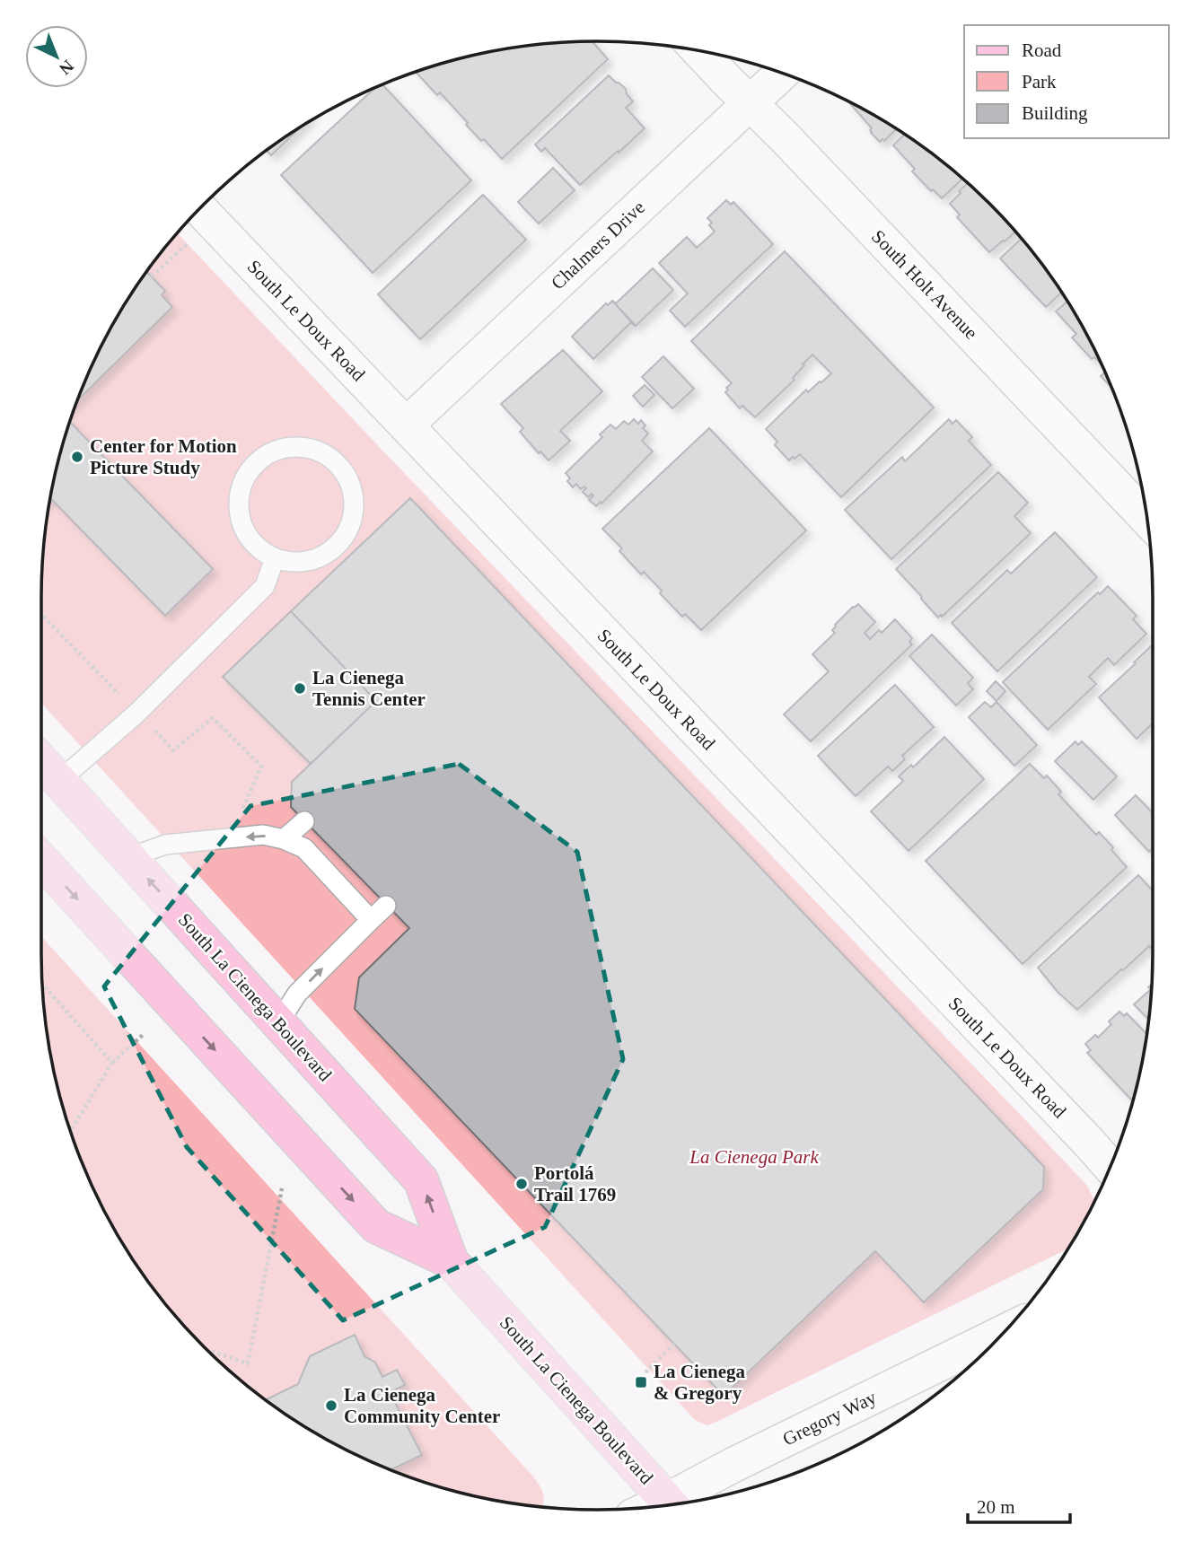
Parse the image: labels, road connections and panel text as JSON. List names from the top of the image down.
{
  "streets": {
    "main road": ["South La Cienega Boulevard"],
    "street": [
      "Chalmers Drive",
      "South Holt Avenue",
      "South Le Doux Road",
      "Gregory Way"
    ]
  },
  "crossings": [
    ["Chalmers Drive", "South Holt Avenue"],
    ["Chalmers Drive", "South Le Doux Road"],
    ["South La Cienega Boulevard", "Gregory Way"]
  ],
  "parks": ["La Cienega Park"],
  "places": {
    "other": [
      "Center for Motion Picture Study",
      "La Cienega Tennis Center",
      "Portolá Trail 1769",
      "La Cienega Community Center"
    ],
    "transit": ["La Cienega & Gregory"]
  },
  "legend": ["Road", "Park", "Building"],
  "scale_bar": "20 m",
  "north": "bottom right"
}
